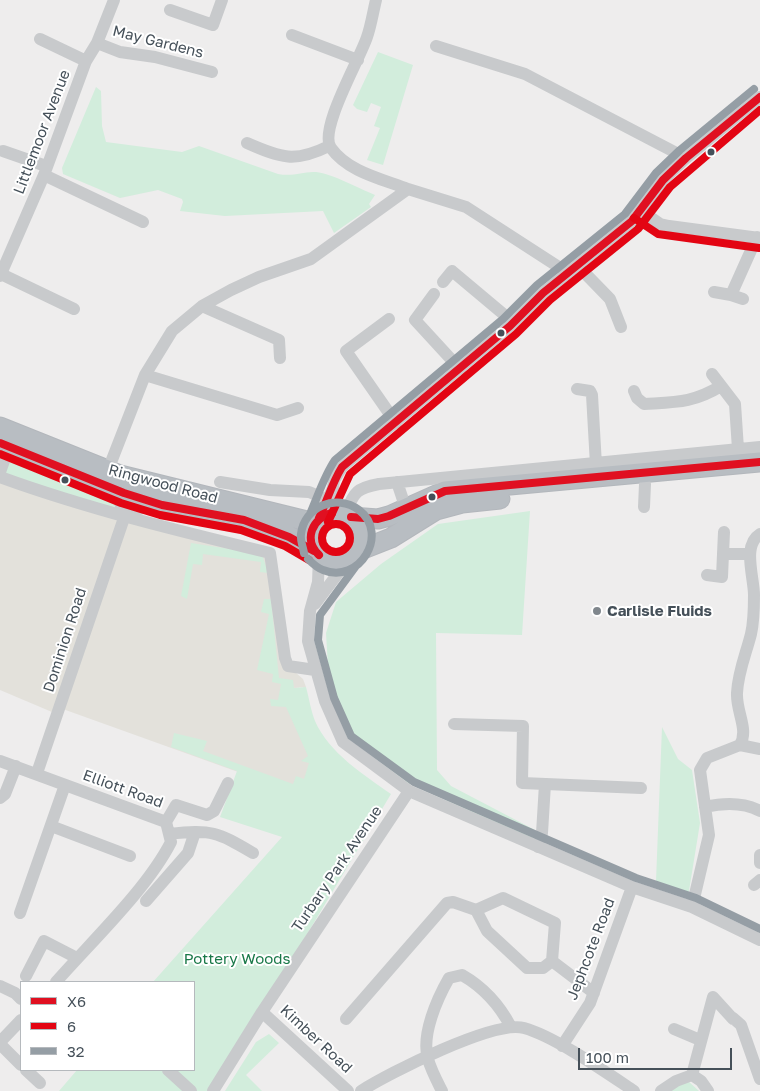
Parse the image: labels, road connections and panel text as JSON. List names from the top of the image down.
{
  "streets": {
    "highway": ["Ringwood Road"],
    "street": [
      "May Gardens",
      "Littlemoor Avenue",
      "Dominion Road",
      "Elliott Road",
      "Turbary Park Avenue",
      "Jephcote Road",
      "Kimber Road"
    ]
  },
  "crossings": [
    ["May Gardens", "Littlemoor Avenue"],
    ["Dominion Road", "Elliott Road"],
    ["Turbary Park Avenue", "Kimber Road"]
  ],
  "parks": ["Pottery Woods"],
  "places": ["Carlisle Fluids"],
  "lines": ["transit line 32", "transit line X6", "transit line 6"],
  "legend": ["X6", "6", "32"],
  "scale_bar": "100 m"
}
